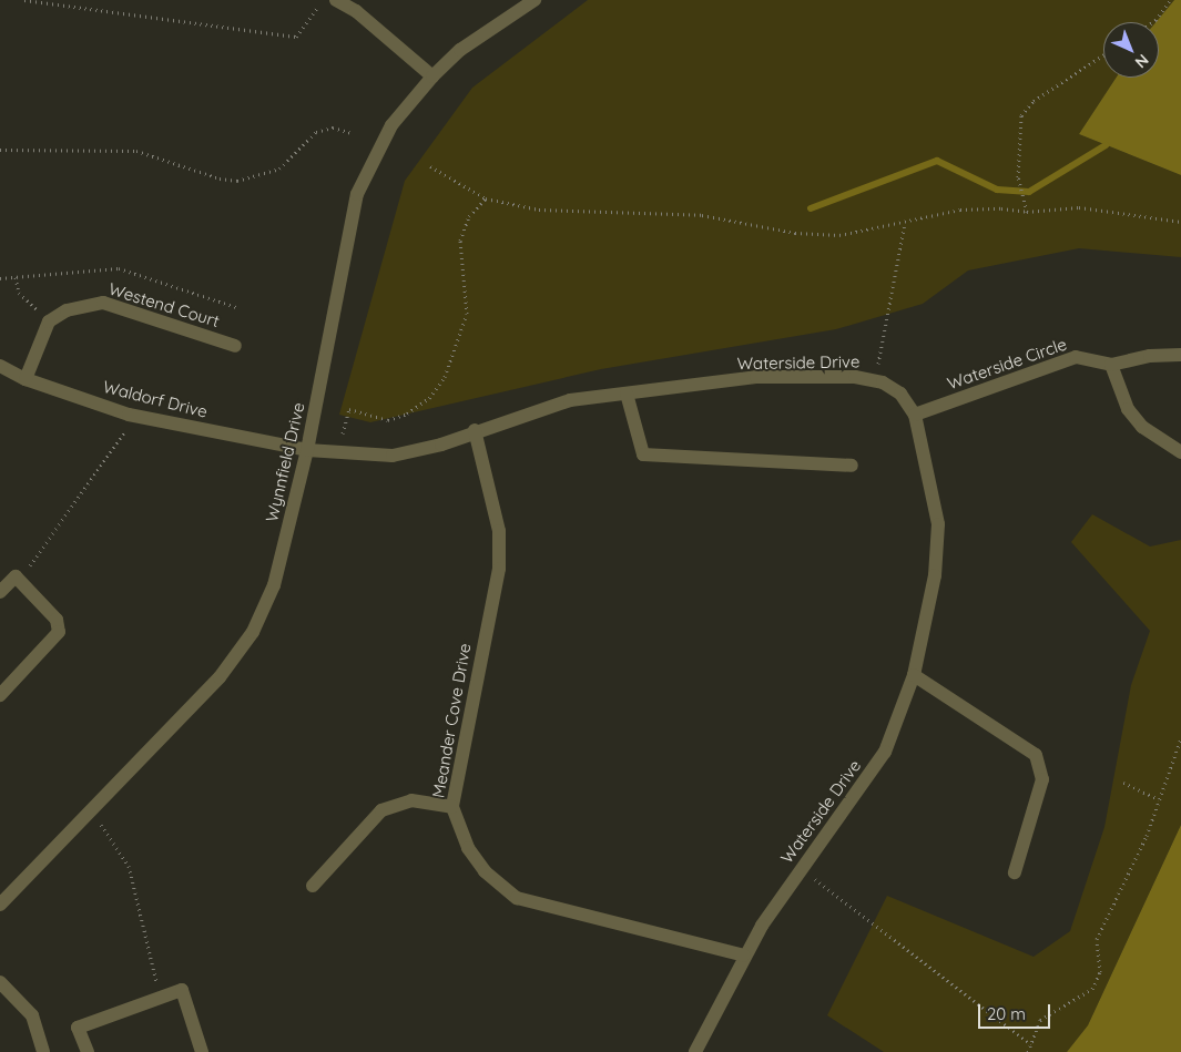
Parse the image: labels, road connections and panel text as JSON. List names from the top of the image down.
{
  "streets": {
    "street": [
      "Westend Court",
      "Waterside Drive",
      "Waterside Circle",
      "Waldorf Drive",
      "Wynnfield Drive",
      "Meander Cove Drive"
    ]
  },
  "crossings": [
    ["Waterside Drive", "Waterside Circle"],
    ["Waterside Drive", "Waldorf Drive"],
    ["Waterside Drive", "Wynnfield Drive"],
    ["Waterside Drive", "Meander Cove Drive"],
    ["Waldorf Drive", "Wynnfield Drive"]
  ],
  "scale_bar": "20 m",
  "north": "bottom right"
}
